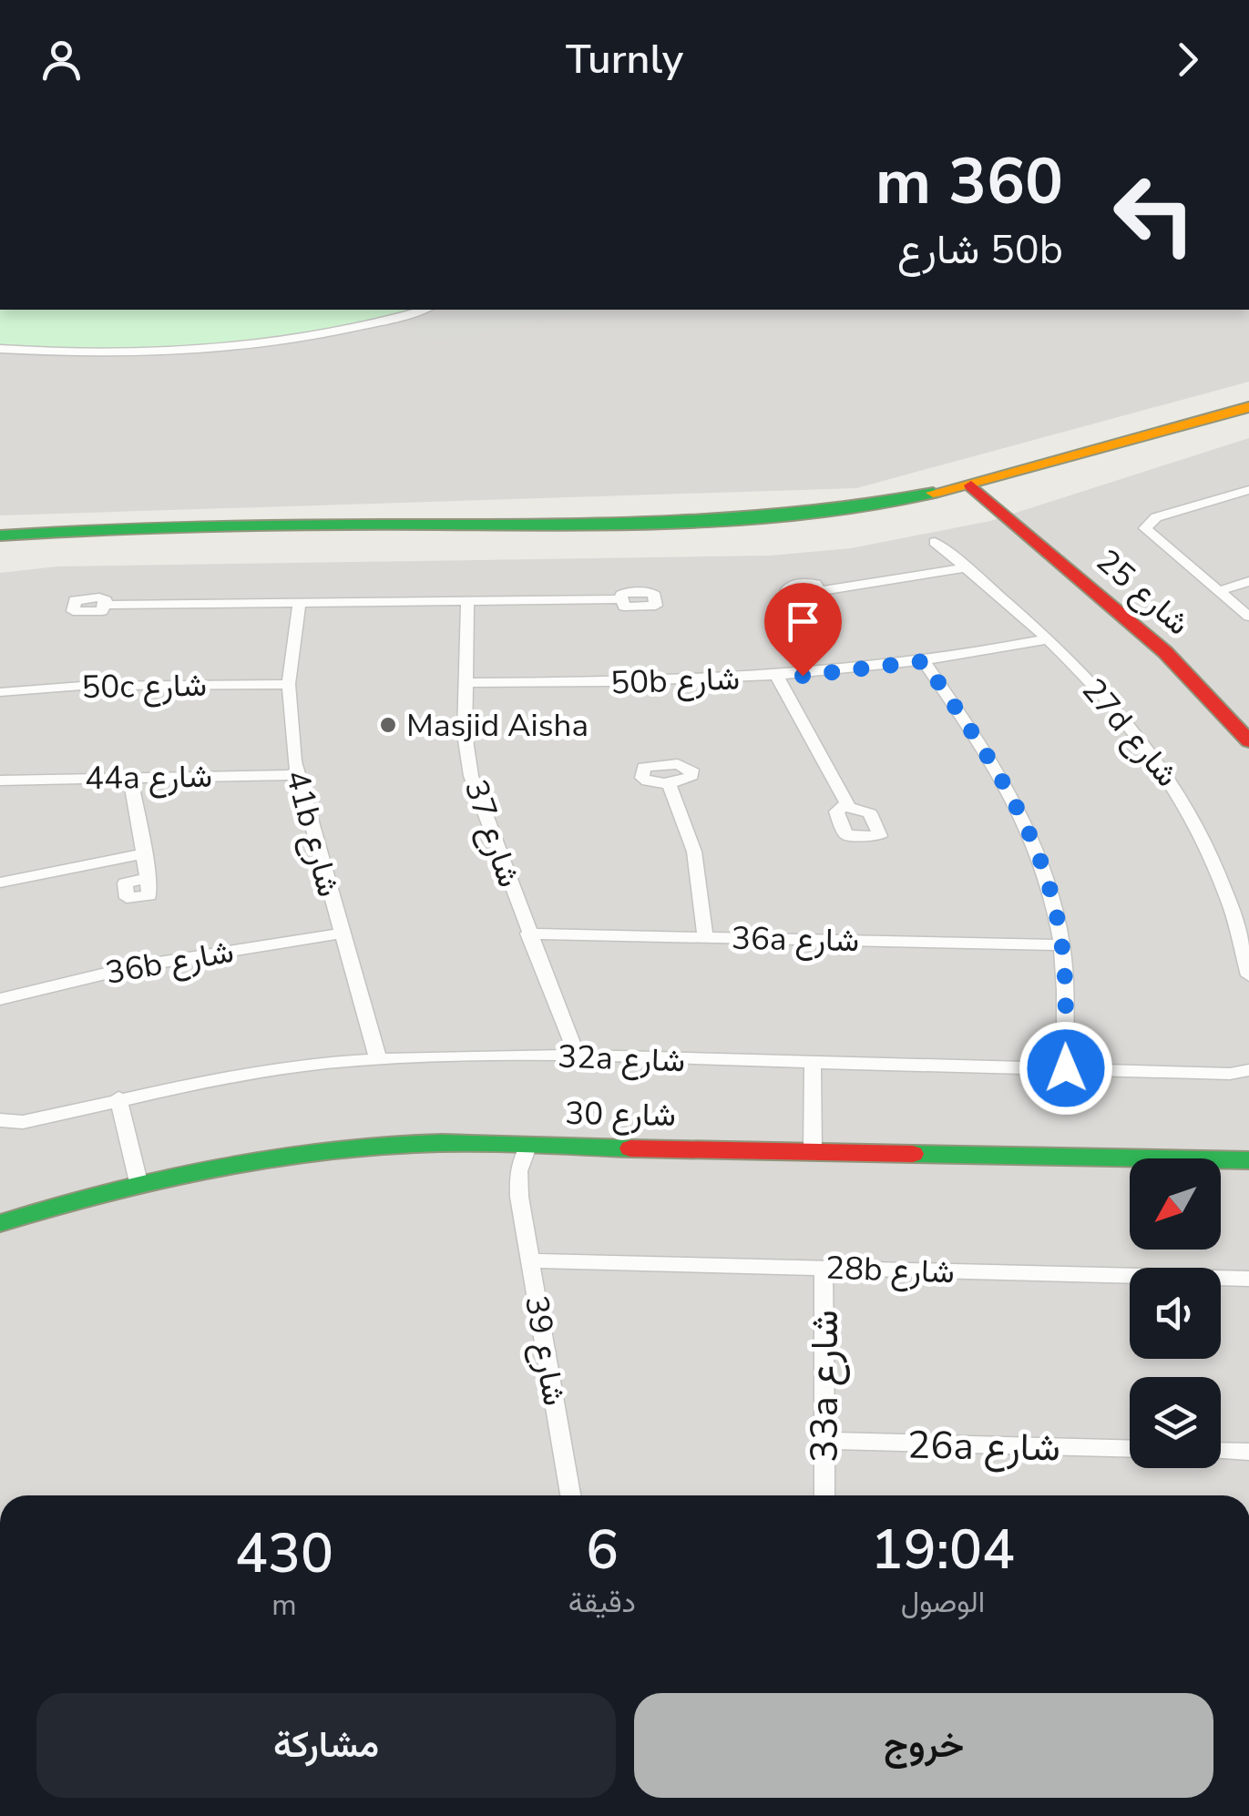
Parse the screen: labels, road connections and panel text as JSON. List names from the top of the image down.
{
  "streets": {
    "street": [
      "شارع 25",
      "50b شارع",
      "50c شارع",
      "27d شارع",
      "44a شارع",
      "41b شارع",
      "شارع 37",
      "36a شارع",
      "36b شارع",
      "32a شارع",
      "شارع 30",
      "28b شارع",
      "شارع 39",
      "33a شارع",
      "26a شارع"
    ]
  },
  "crossings": [
    ["50b شارع", "27d شارع"],
    ["50b شارع", "شارع 37"],
    ["50c شارع", "41b شارع"],
    ["44a شارع", "41b شارع"],
    ["41b شارع", "36b شارع"],
    ["41b شارع", "32a شارع"],
    ["شارع 37", "36a شارع"],
    ["شارع 37", "32a شارع"],
    ["شارع 30", "شارع 39"],
    ["28b شارع", "شارع 39"],
    ["28b شارع", "33a شارع"],
    ["33a شارع", "26a شارع"]
  ],
  "places": ["Masjid Aisha"],
  "north": "bottom left",
  "page": {
    "header": "Turnly",
    "turn": ["360 m", "50b شارع"],
    "eta": [
      "19:04",
      "الوصول",
      "6",
      "دقيقة",
      "430",
      "m"
    ],
    "buttons": ["خروج", "مشاركة"]
  }
}
